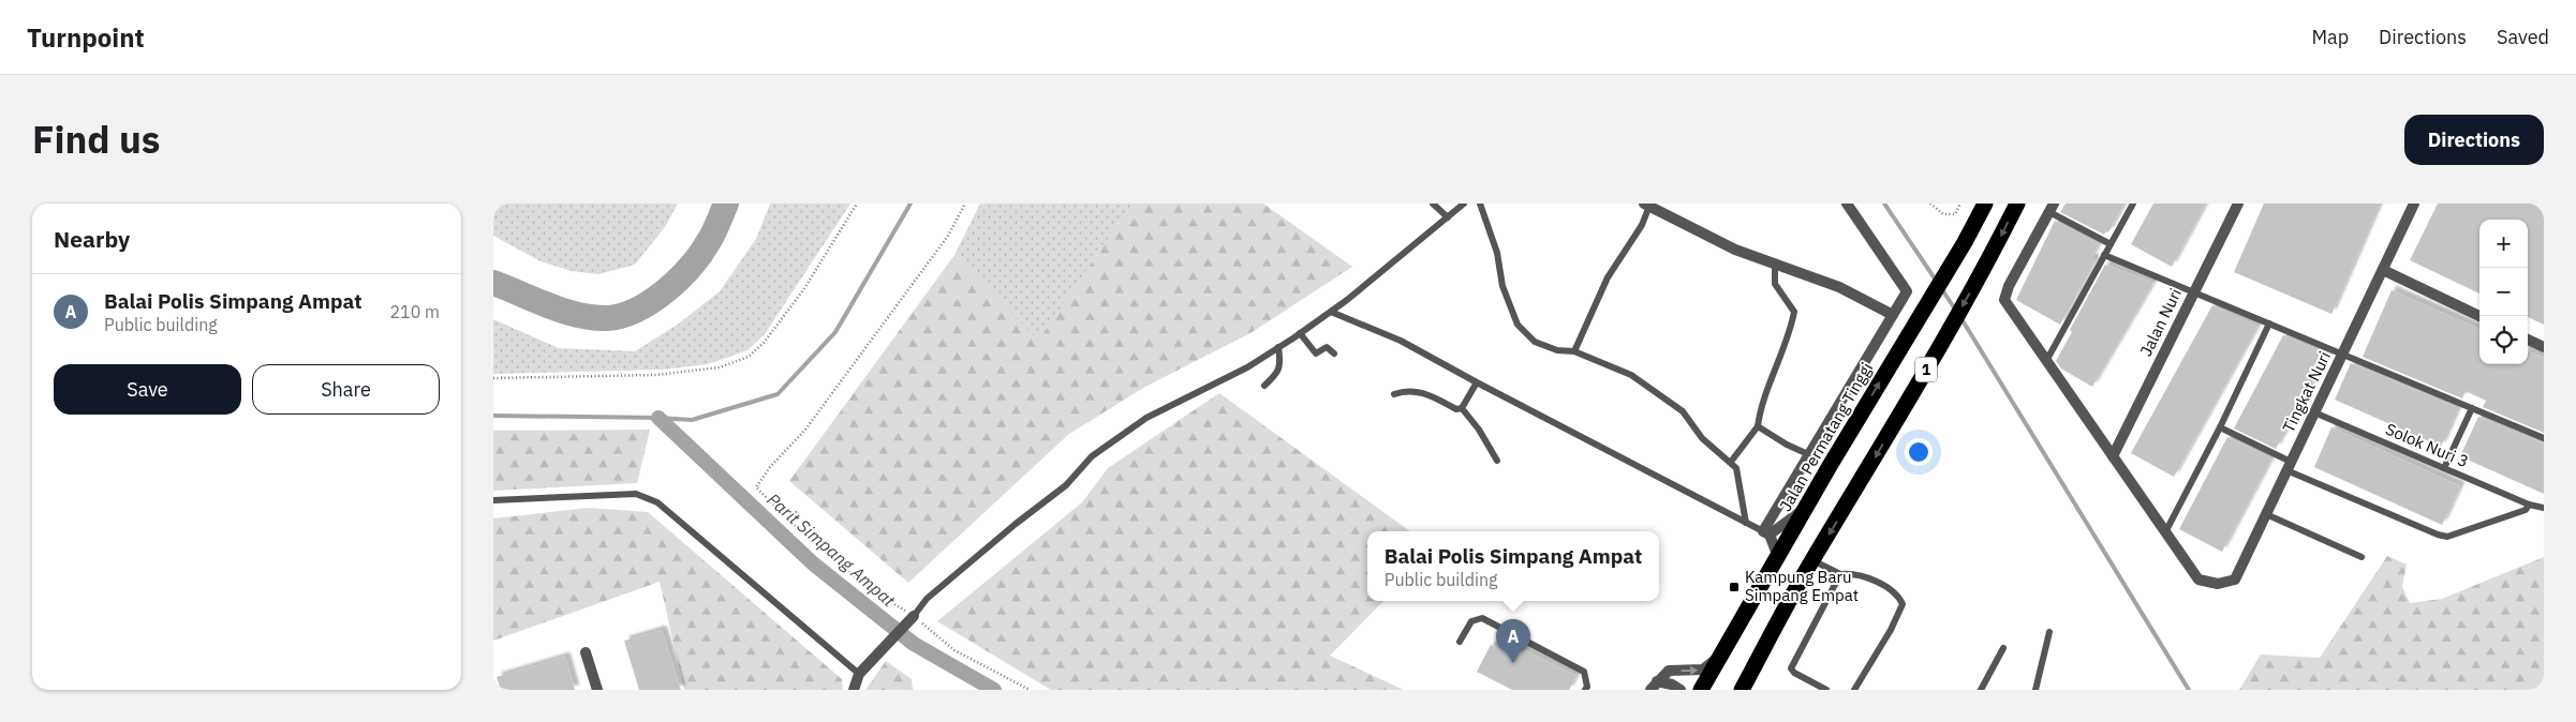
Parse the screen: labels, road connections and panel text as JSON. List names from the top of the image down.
{
  "streets": {
    "highway": ["1", "Jalan Permatang Tinggi"],
    "street": ["Jalan Nuri", "Tingkat Nuri"],
    "lane": ["Solok Nuri 3"]
  },
  "crossings": [
    ["Tingkat Nuri", "Solok Nuri 3"]
  ],
  "water": ["Parit Simpang Ampat"],
  "places": {
    "transit": ["Kampung Baru Simpang Empat"]
  },
  "page": {
    "header": "Turnpoint",
    "nav": ["Map", "Directions", "Saved"],
    "title": "Find us",
    "buttons": [
      "Directions",
      ["Save", "Share"]
    ],
    "heading": "Nearby",
    "map_buttons": ["+", "−"],
    "list": [
      {
        "mark": "A",
        "name": "Balai Polis Simpang Ampat",
        "note": "Public building",
        "value": "210 m"
      }
    ],
    "popup": ["Balai Polis Simpang Ampat", "Public building"],
    "pins": "A"
  }
}
